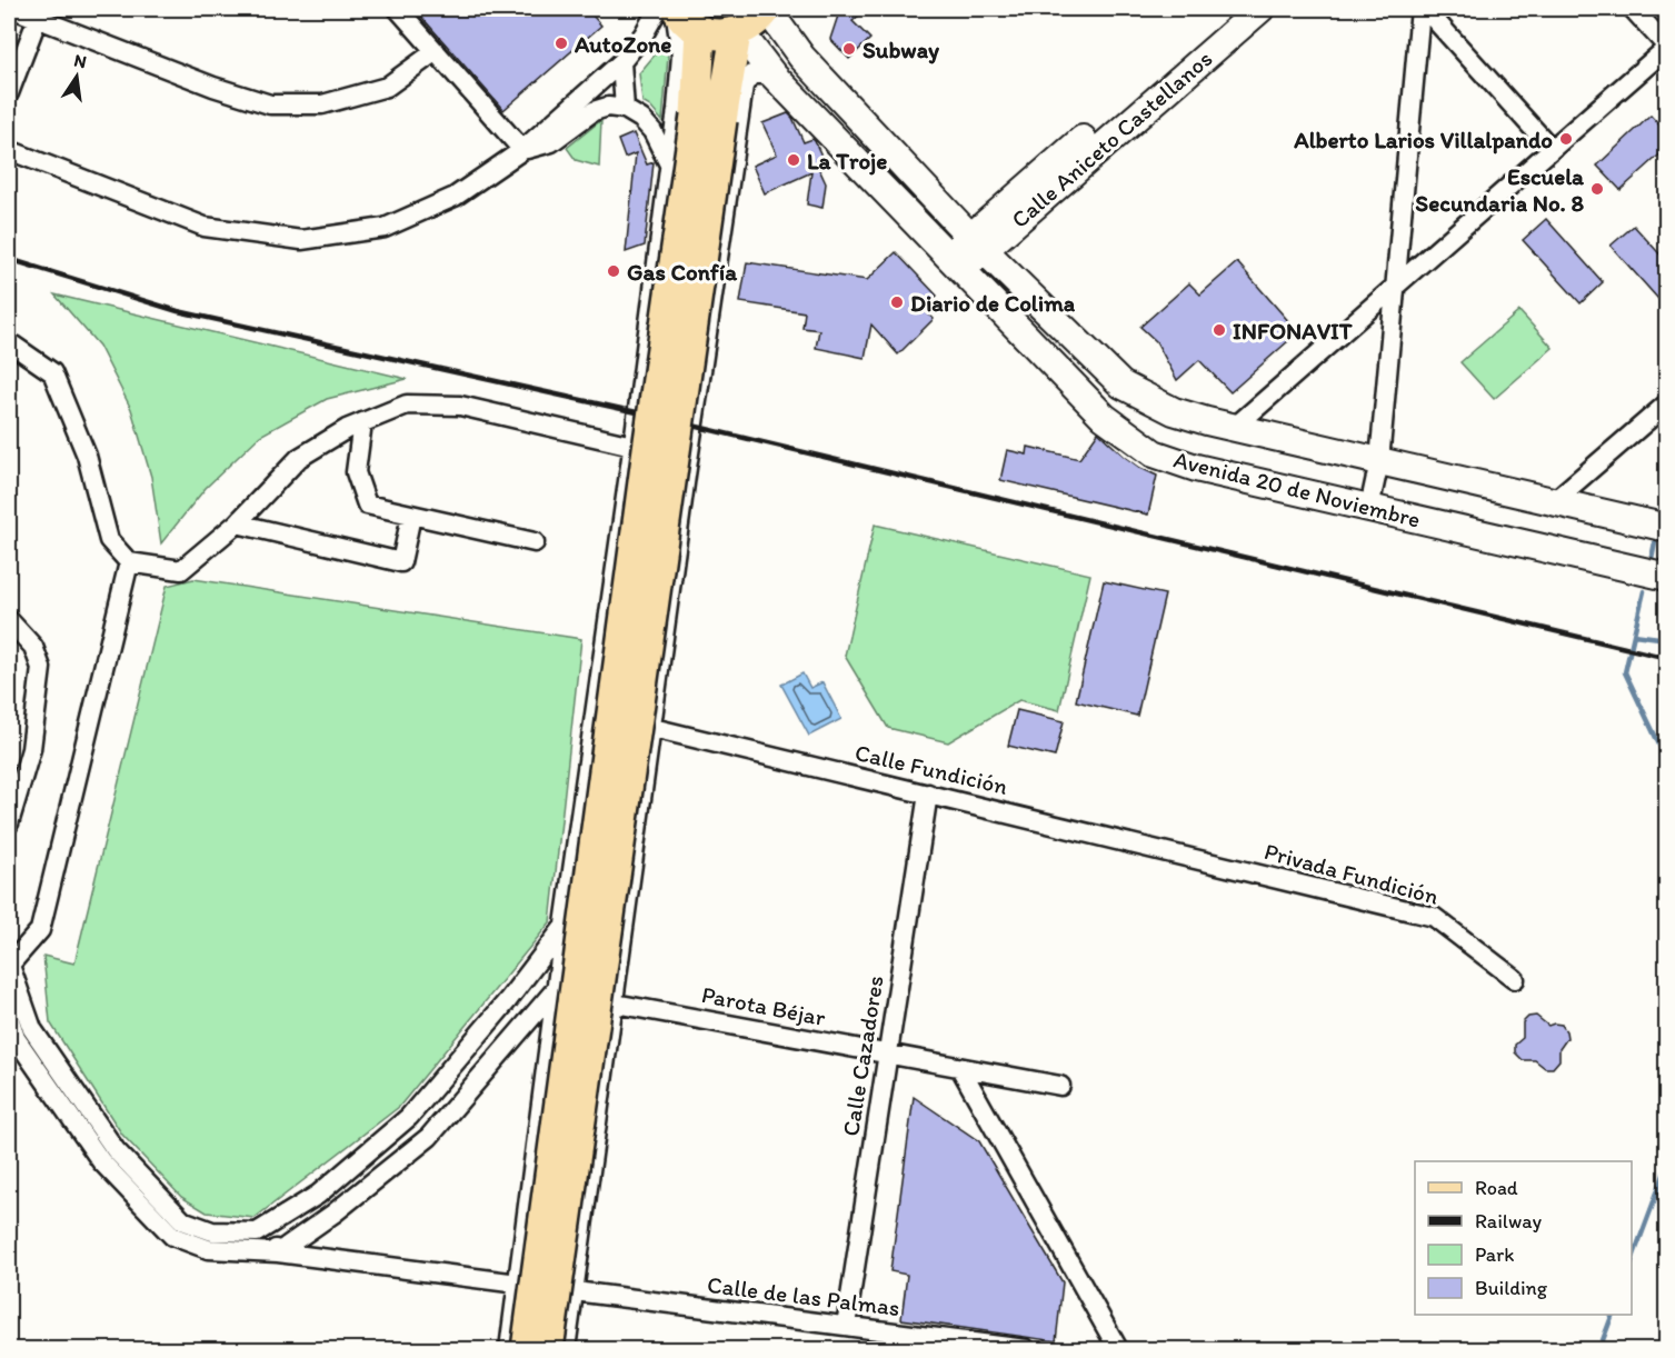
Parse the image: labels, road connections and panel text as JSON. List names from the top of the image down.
{
  "streets": {
    "main road": ["Calle Aniceto Castellanos", "Avenida 20 de Noviembre"],
    "street": [
      "Calle Fundición",
      "Privada Fundición",
      "Parota Béjar",
      "Calle Cazadores",
      "Calle de las Palmas"
    ]
  },
  "crossings": [
    ["Calle Aniceto Castellanos", "Avenida 20 de Noviembre"],
    ["Calle Fundición", "Privada Fundición"],
    ["Calle Fundición", "Calle Cazadores"],
    ["Parota Béjar", "Calle Cazadores"],
    ["Calle Cazadores", "Calle de las Palmas"]
  ],
  "places": [
    "AutoZone",
    "Subway",
    "Alberto Larios Villalpando",
    "La Troje",
    "Escuela Secundaria No. 8",
    "Gas Confía",
    "Diario de Colima",
    "INFONAVIT"
  ],
  "legend": [
    "Road",
    "Railway",
    "Park",
    "Building"
  ],
  "north": "top"
}
